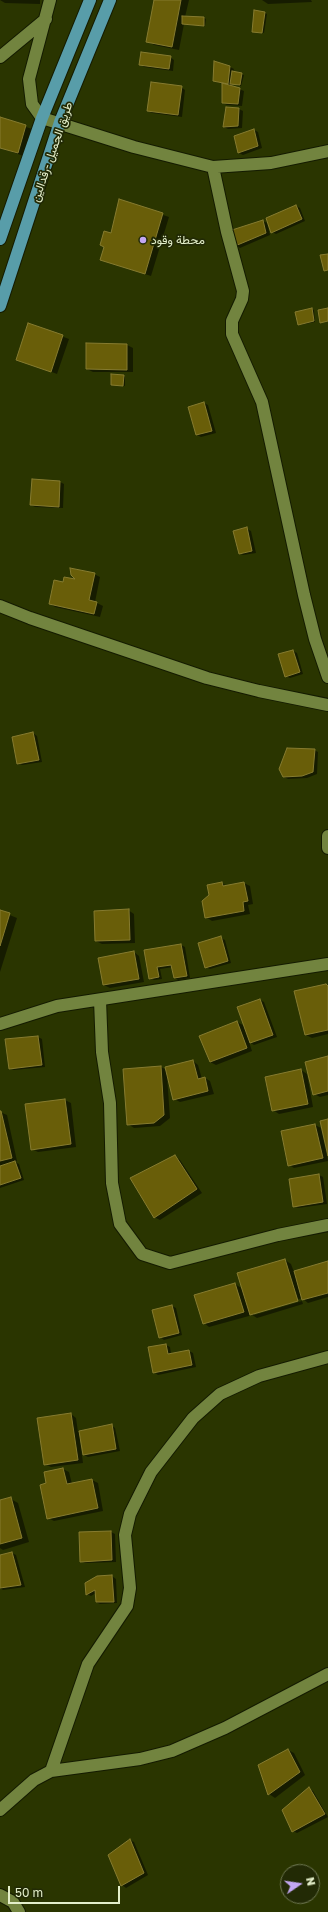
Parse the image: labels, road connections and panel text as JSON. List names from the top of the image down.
{
  "streets": {
    "main road": ["طريق الجميل -رقدالين"]
  },
  "places": ["محطة وقود"],
  "scale_bar": "50 m",
  "north": "right"
}
